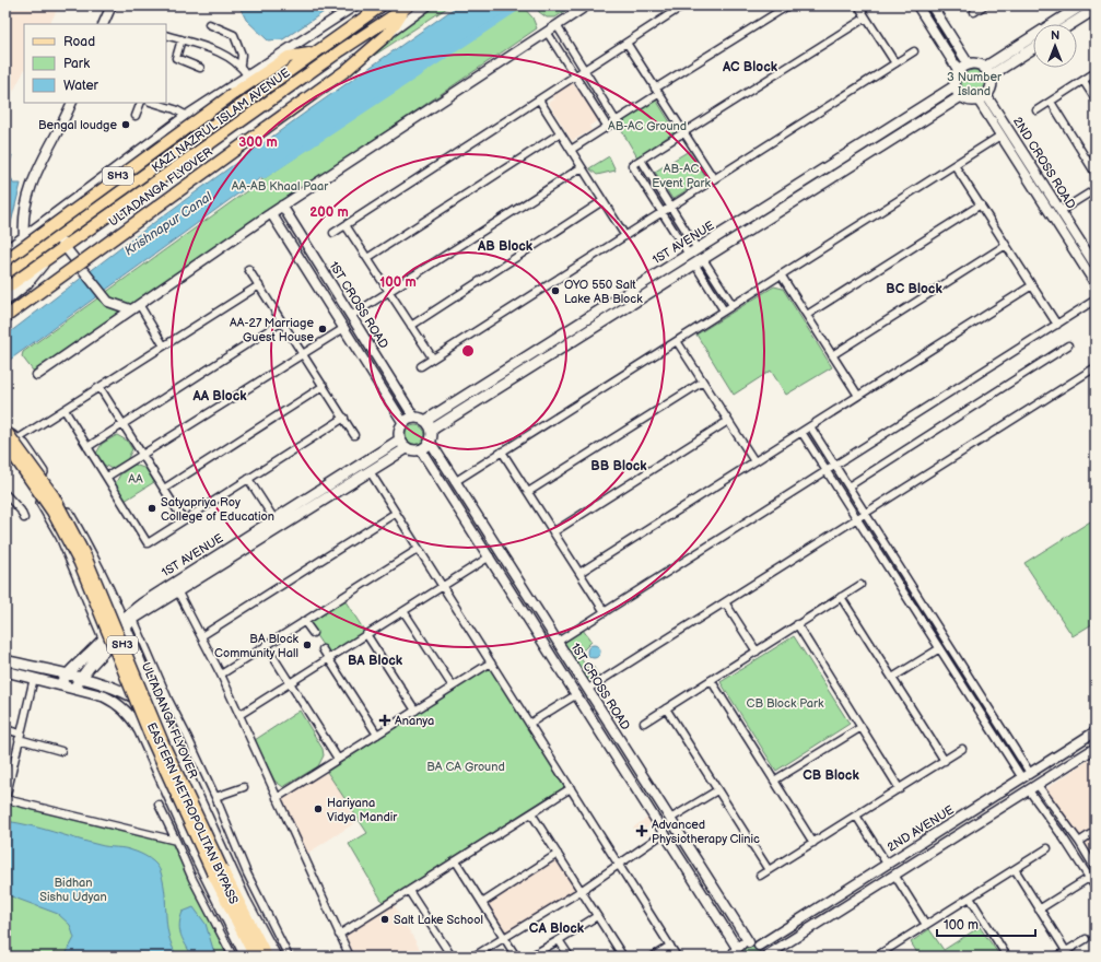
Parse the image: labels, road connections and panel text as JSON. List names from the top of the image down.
{
  "streets": {
    "main road": [
      "KAZI NAZRUL ISLAM AVENUE",
      "SH3",
      "ULTADANGA FLYOVER",
      "1ST AVENUE",
      "EASTERN METROPOLITAN BYPASS"
    ],
    "street": ["2ND CROSS ROAD", "1ST CROSS ROAD", "2ND AVENUE"]
  },
  "crossings": [
    ["KAZI NAZRUL ISLAM AVENUE", "SH3"],
    ["KAZI NAZRUL ISLAM AVENUE", "ULTADANGA FLYOVER"],
    ["2ND CROSS ROAD", "1ST AVENUE"],
    ["1ST AVENUE", "1ST CROSS ROAD"]
  ],
  "districts": [
    "AC Block",
    "AB Block",
    "BC Block",
    "AA Block",
    "BB Block",
    "BA Block",
    "CB Block",
    "CA Block"
  ],
  "water": ["Krishnapur Canal"],
  "parks": [
    "3 Number Island",
    "AB-AC Ground",
    "AB-AC Event Park",
    "AA-AB Khaal Paar",
    "AA",
    "CB Block Park",
    "BA CA Ground",
    "Bidhan Sishu Udyan"
  ],
  "places": {
    "other": [
      "Bengal loudge",
      "OYO 550 Salt Lake AB Block",
      "AA-27 Marriage Guest House",
      "Satyapriya Roy College of Education",
      "BA Block Community Hall",
      "Hariyana Vidya Mandir",
      "Salt Lake School"
    ],
    "health": ["Ananya", "Advanced Physiotherapy Clinic"]
  },
  "legend": ["Road", "Park", "Water"],
  "scale_bar": "100 m",
  "north": "top",
  "rings": ["300 m", "200 m", "100 m"]
}
